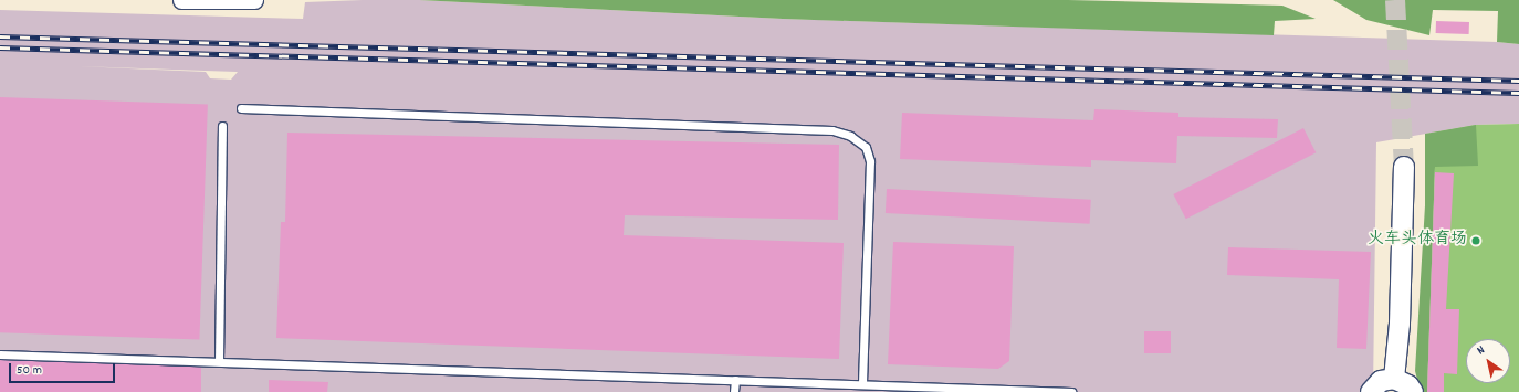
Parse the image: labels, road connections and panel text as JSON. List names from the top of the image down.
{
  "places": ["火车头体育场"],
  "scale_bar": "50 m",
  "north": "top left"
}
